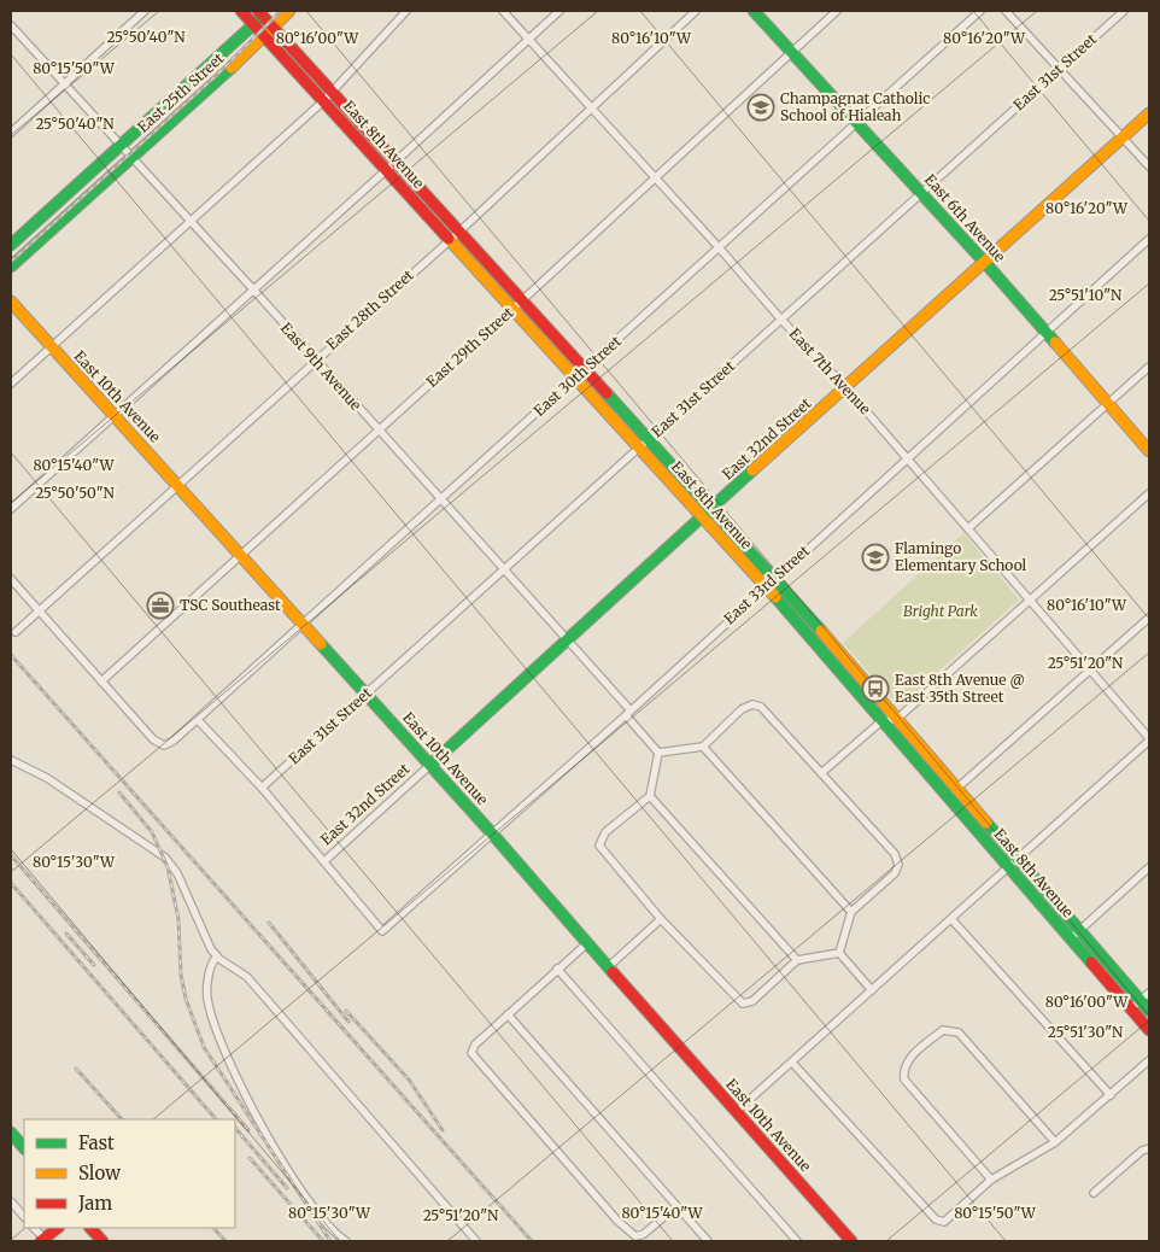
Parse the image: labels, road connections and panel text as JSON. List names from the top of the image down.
{
  "streets": {
    "main road": [
      "East 25th Street",
      "East 8th Avenue",
      "East 6th Avenue",
      "East 10th Avenue",
      "East 32nd Street"
    ],
    "street": [
      "East 31st Street",
      "East 28th Street",
      "East 29th Street",
      "East 9th Avenue",
      "East 7th Avenue",
      "East 30th Street",
      "East 33rd Street"
    ]
  },
  "crossings": [
    ["East 31st Street", "East 8th Avenue"],
    ["East 31st Street", "East 6th Avenue"],
    ["East 31st Street", "East 9th Avenue"],
    ["East 31st Street", "East 7th Avenue"],
    ["East 31st Street", "East 10th Avenue"],
    ["East 25th Street", "East 8th Avenue"],
    ["East 25th Street", "East 9th Avenue"],
    ["East 8th Avenue", "East 28th Street"],
    ["East 8th Avenue", "East 29th Street"],
    ["East 8th Avenue", "East 30th Street"],
    ["East 8th Avenue", "East 32nd Street"],
    ["East 8th Avenue", "East 33rd Street"],
    ["East 6th Avenue", "East 29th Street"],
    ["East 6th Avenue", "East 30th Street"],
    ["East 6th Avenue", "East 32nd Street"],
    ["East 6th Avenue", "East 33rd Street"],
    ["East 28th Street", "East 9th Avenue"],
    ["East 28th Street", "East 7th Avenue"],
    ["East 28th Street", "East 10th Avenue"],
    ["East 29th Street", "East 9th Avenue"],
    ["East 29th Street", "East 7th Avenue"],
    ["East 29th Street", "East 30th Street"],
    ["East 29th Street", "East 10th Avenue"],
    ["East 9th Avenue", "East 30th Street"],
    ["East 9th Avenue", "East 32nd Street"],
    ["East 9th Avenue", "East 33rd Street"],
    ["East 7th Avenue", "East 30th Street"],
    ["East 7th Avenue", "East 32nd Street"],
    ["East 7th Avenue", "East 33rd Street"],
    ["East 30th Street", "East 10th Avenue"],
    ["East 10th Avenue", "East 32nd Street"],
    ["East 10th Avenue", "East 33rd Street"],
    ["East 32nd Street", "East 33rd Street"]
  ],
  "parks": ["Bright Park"],
  "places": {
    "school or university": ["Champagnat Catholic School of Hialeah", "Flamingo Elementary School"],
    "office": ["TSC Southeast"],
    "bus stop": ["East 8th Avenue @ East 35th Street"]
  },
  "legend": ["Fast", "Slow", "Jam"],
  "coordinates": [
    "25°50'40\"N",
    "80°16'10\"W",
    "80°16'00\"W",
    "80°16'20\"W",
    "80°15'50\"W",
    "25°51'10\"N",
    "80°15'40\"W",
    "25°50'50\"N",
    "25°51'20\"N",
    "80°15'30\"W",
    "25°51'30\"N"
  ]
}
